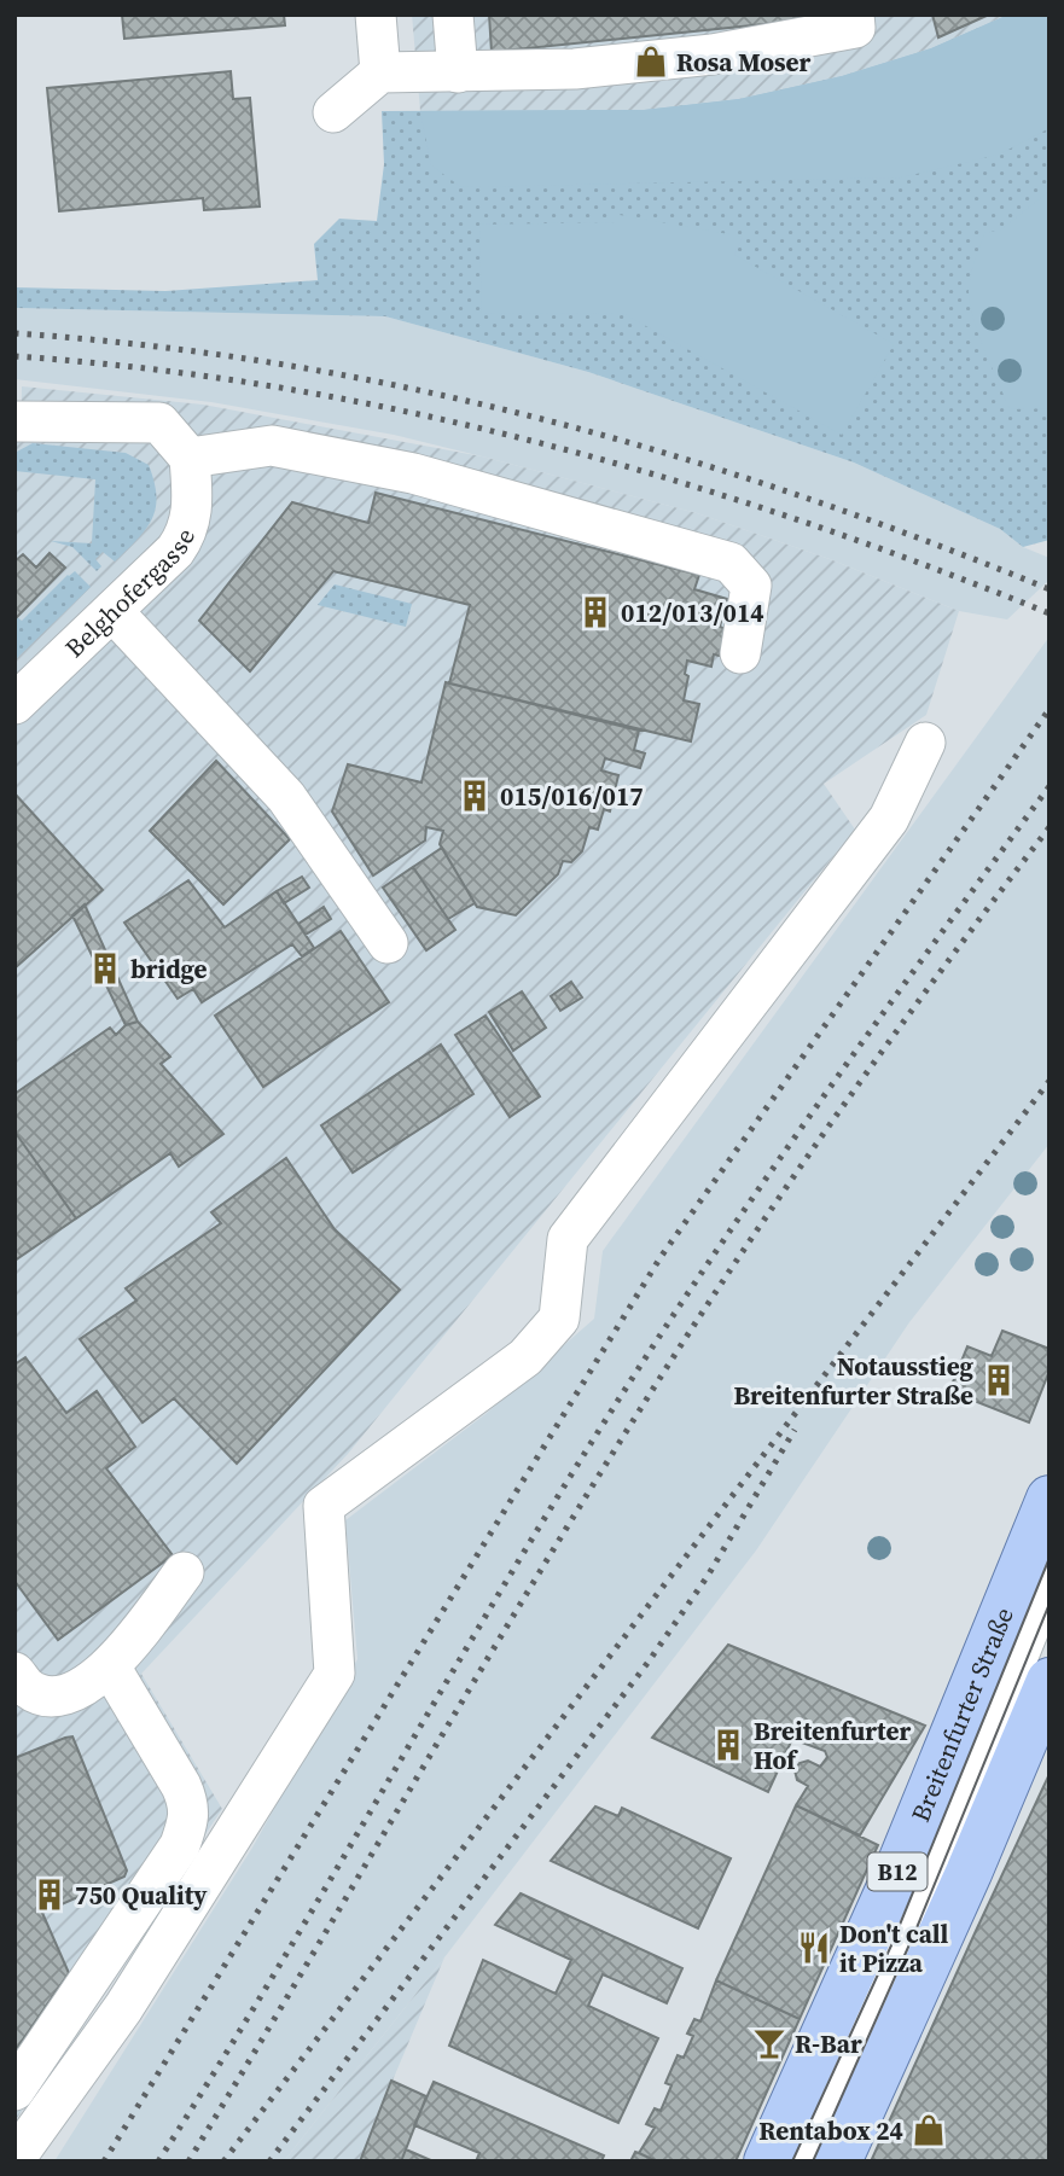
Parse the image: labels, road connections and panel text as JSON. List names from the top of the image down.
{
  "streets": {
    "main road": ["Breitenfurter Straße", "B12"],
    "street": ["Belghofergasse"]
  },
  "places": {
    "shop": ["Rosa Moser", "Rentabox 24"],
    "building": [
      "012/013/014",
      "015/016/017",
      "bridge",
      "Notausstieg Breitenfurter Straße",
      "Breitenfurter Hof",
      "750 Quality"
    ],
    "restaurant": ["Don't call it Pizza"],
    "bar": ["R-Bar"]
  }
}
